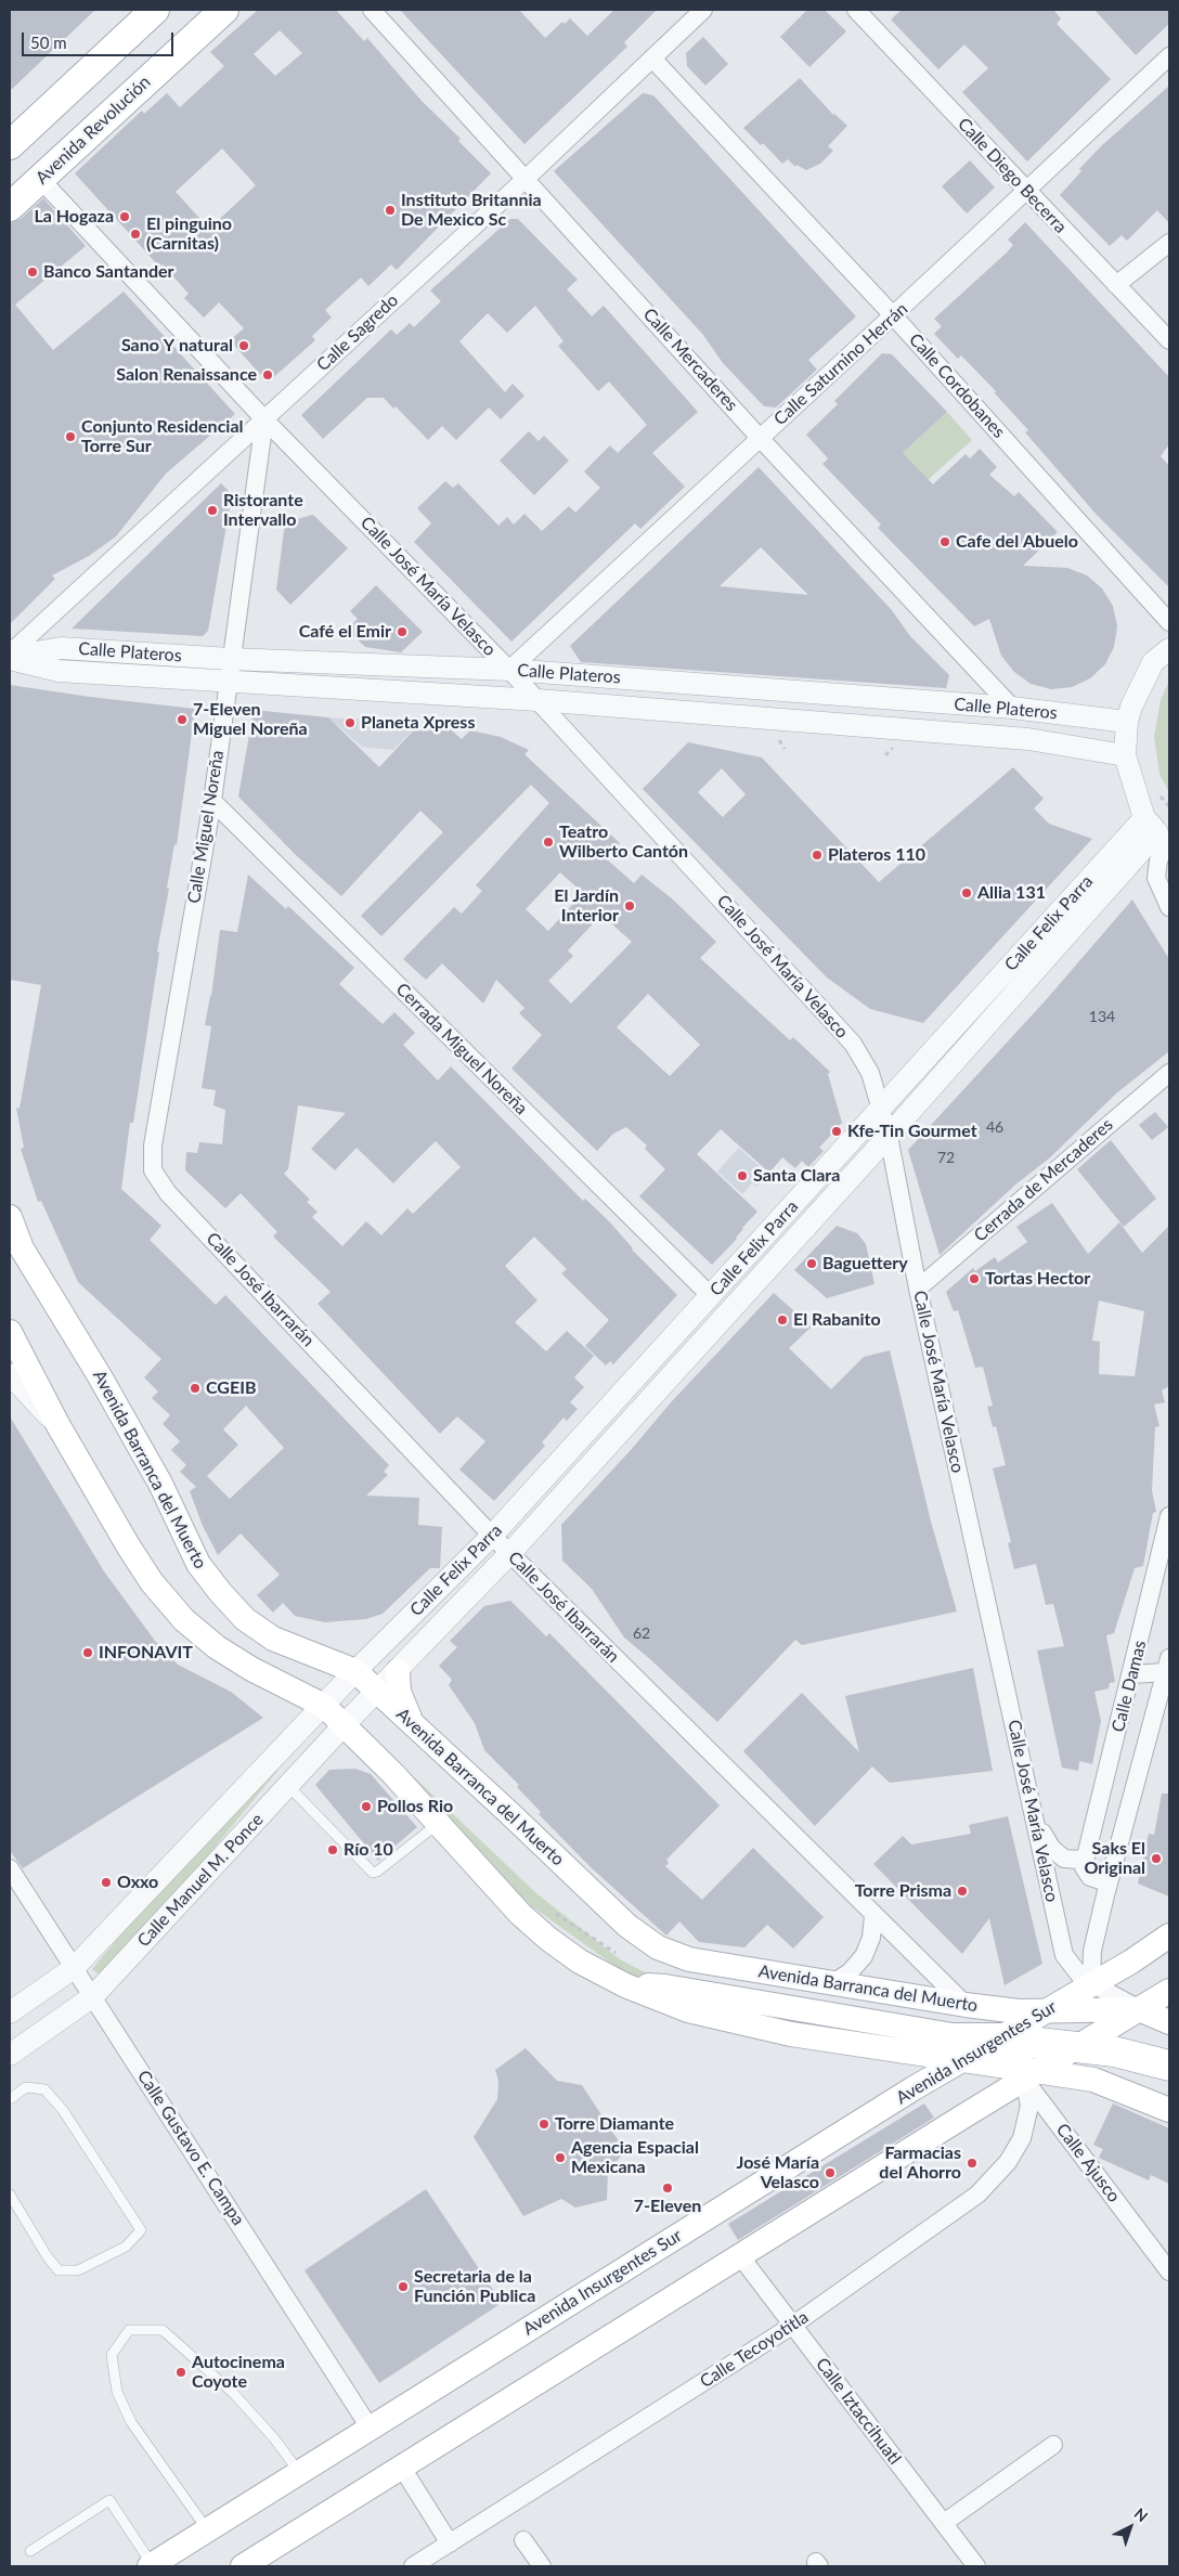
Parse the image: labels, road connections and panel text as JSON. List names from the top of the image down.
{
  "streets": {
    "main road": ["Avenida Revolución", "Avenida Barranca del Muerto", "Avenida Insurgentes Sur"],
    "street": [
      "Calle Diego Becerra",
      "Calle Sagredo",
      "Calle Mercaderes",
      "Calle Saturnino Herrán",
      "Calle Cordobanes",
      "Calle José María Velasco",
      "Calle Plateros",
      "Calle Miguel Noreña",
      "Calle Felix Parra",
      "Cerrada Miguel Noreña",
      "Cerrada de Mercaderes",
      "Calle José Ibarrarán",
      "Calle Damas",
      "Calle Manuel M. Ponce",
      "Calle Gustavo E. Campa",
      "Calle Ajusco",
      "Calle Tecoyotitla",
      "Calle Iztaccihuatl"
    ]
  },
  "crossings": [
    ["Avenida Revolución", "Calle José María Velasco"],
    ["Calle Diego Becerra", "Calle Saturnino Herrán"],
    ["Calle Sagredo", "Calle Mercaderes"],
    ["Calle Sagredo", "Calle Cordobanes"],
    ["Calle Sagredo", "Calle José María Velasco"],
    ["Calle Sagredo", "Calle Plateros"],
    ["Calle Sagredo", "Calle Miguel Noreña"],
    ["Calle Mercaderes", "Calle Saturnino Herrán"],
    ["Calle Mercaderes", "Calle Plateros"],
    ["Calle Saturnino Herrán", "Calle Cordobanes"],
    ["Calle Saturnino Herrán", "Calle José María Velasco"],
    ["Calle Saturnino Herrán", "Calle Plateros"],
    ["Calle José María Velasco", "Calle Plateros"],
    ["Calle José María Velasco", "Calle Miguel Noreña"],
    ["Calle José María Velasco", "Calle Felix Parra"],
    ["Calle José María Velasco", "Cerrada de Mercaderes"],
    ["Calle José María Velasco", "Calle Damas"],
    ["Calle José María Velasco", "Avenida Insurgentes Sur"],
    ["Calle Plateros", "Calle Miguel Noreña"],
    ["Calle Miguel Noreña", "Cerrada Miguel Noreña"],
    ["Calle Miguel Noreña", "Calle José Ibarrarán"],
    ["Calle Felix Parra", "Cerrada Miguel Noreña"],
    ["Calle Felix Parra", "Calle José Ibarrarán"],
    ["Calle Felix Parra", "Avenida Barranca del Muerto"],
    ["Calle Felix Parra", "Calle Manuel M. Ponce"],
    ["Calle José Ibarrarán", "Avenida Barranca del Muerto"],
    ["Avenida Barranca del Muerto", "Calle Manuel M. Ponce"],
    ["Avenida Barranca del Muerto", "Avenida Insurgentes Sur"],
    ["Calle Damas", "Avenida Insurgentes Sur"],
    ["Calle Manuel M. Ponce", "Calle Gustavo E. Campa"],
    ["Avenida Insurgentes Sur", "Calle Gustavo E. Campa"],
    ["Calle Ajusco", "Calle Tecoyotitla"],
    ["Calle Tecoyotitla", "Calle Iztaccihuatl"]
  ],
  "places": [
    "Instituto Britannia De Mexico Sc",
    "La Hogaza",
    "El pinguino (Carnitas)",
    "Banco Santander",
    "Sano Y natural",
    "Salon Renaissance",
    "Conjunto Residencial Torre Sur",
    "Ristorante Intervallo",
    "Cafe del Abuelo",
    "Café el Emir",
    "7-Eleven Miguel Noreña",
    "Planeta Xpress",
    "Teatro Wilberto Cantón",
    "Plateros 110",
    "Allia 131",
    "El Jardín Interior",
    "Kfe-Tin Gourmet",
    "Santa Clara",
    "Baguettery",
    "Tortas Hector",
    "El Rabanito",
    "CGEIB",
    "INFONAVIT",
    "Pollos Rio",
    "Río 10",
    "Saks El Original",
    "Oxxo",
    "Torre Prisma",
    "Torre Diamante",
    "Agencia Espacial Mexicana",
    "Farmacias del Ahorro",
    "José María Velasco",
    "7-Eleven",
    "Secretaria de la Función Publica",
    "Autocinema Coyote"
  ],
  "house_numbers": [
    "134",
    "46",
    "72",
    "62"
  ],
  "scale_bar": "50 m",
  "north": "top right"
}
